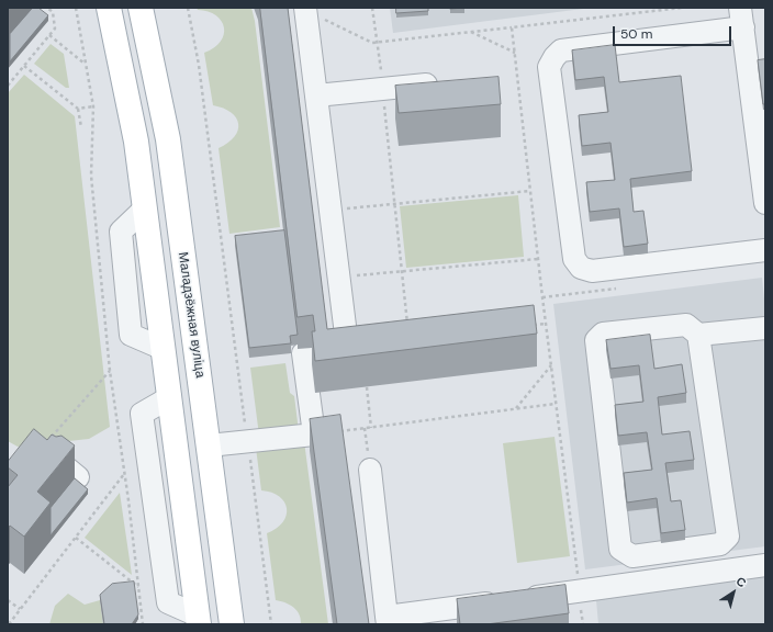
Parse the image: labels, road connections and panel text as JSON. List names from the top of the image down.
{
  "streets": {
    "main road": ["Маладзёжная вуліца"]
  },
  "scale_bar": "50 m",
  "north": "top right"
}
